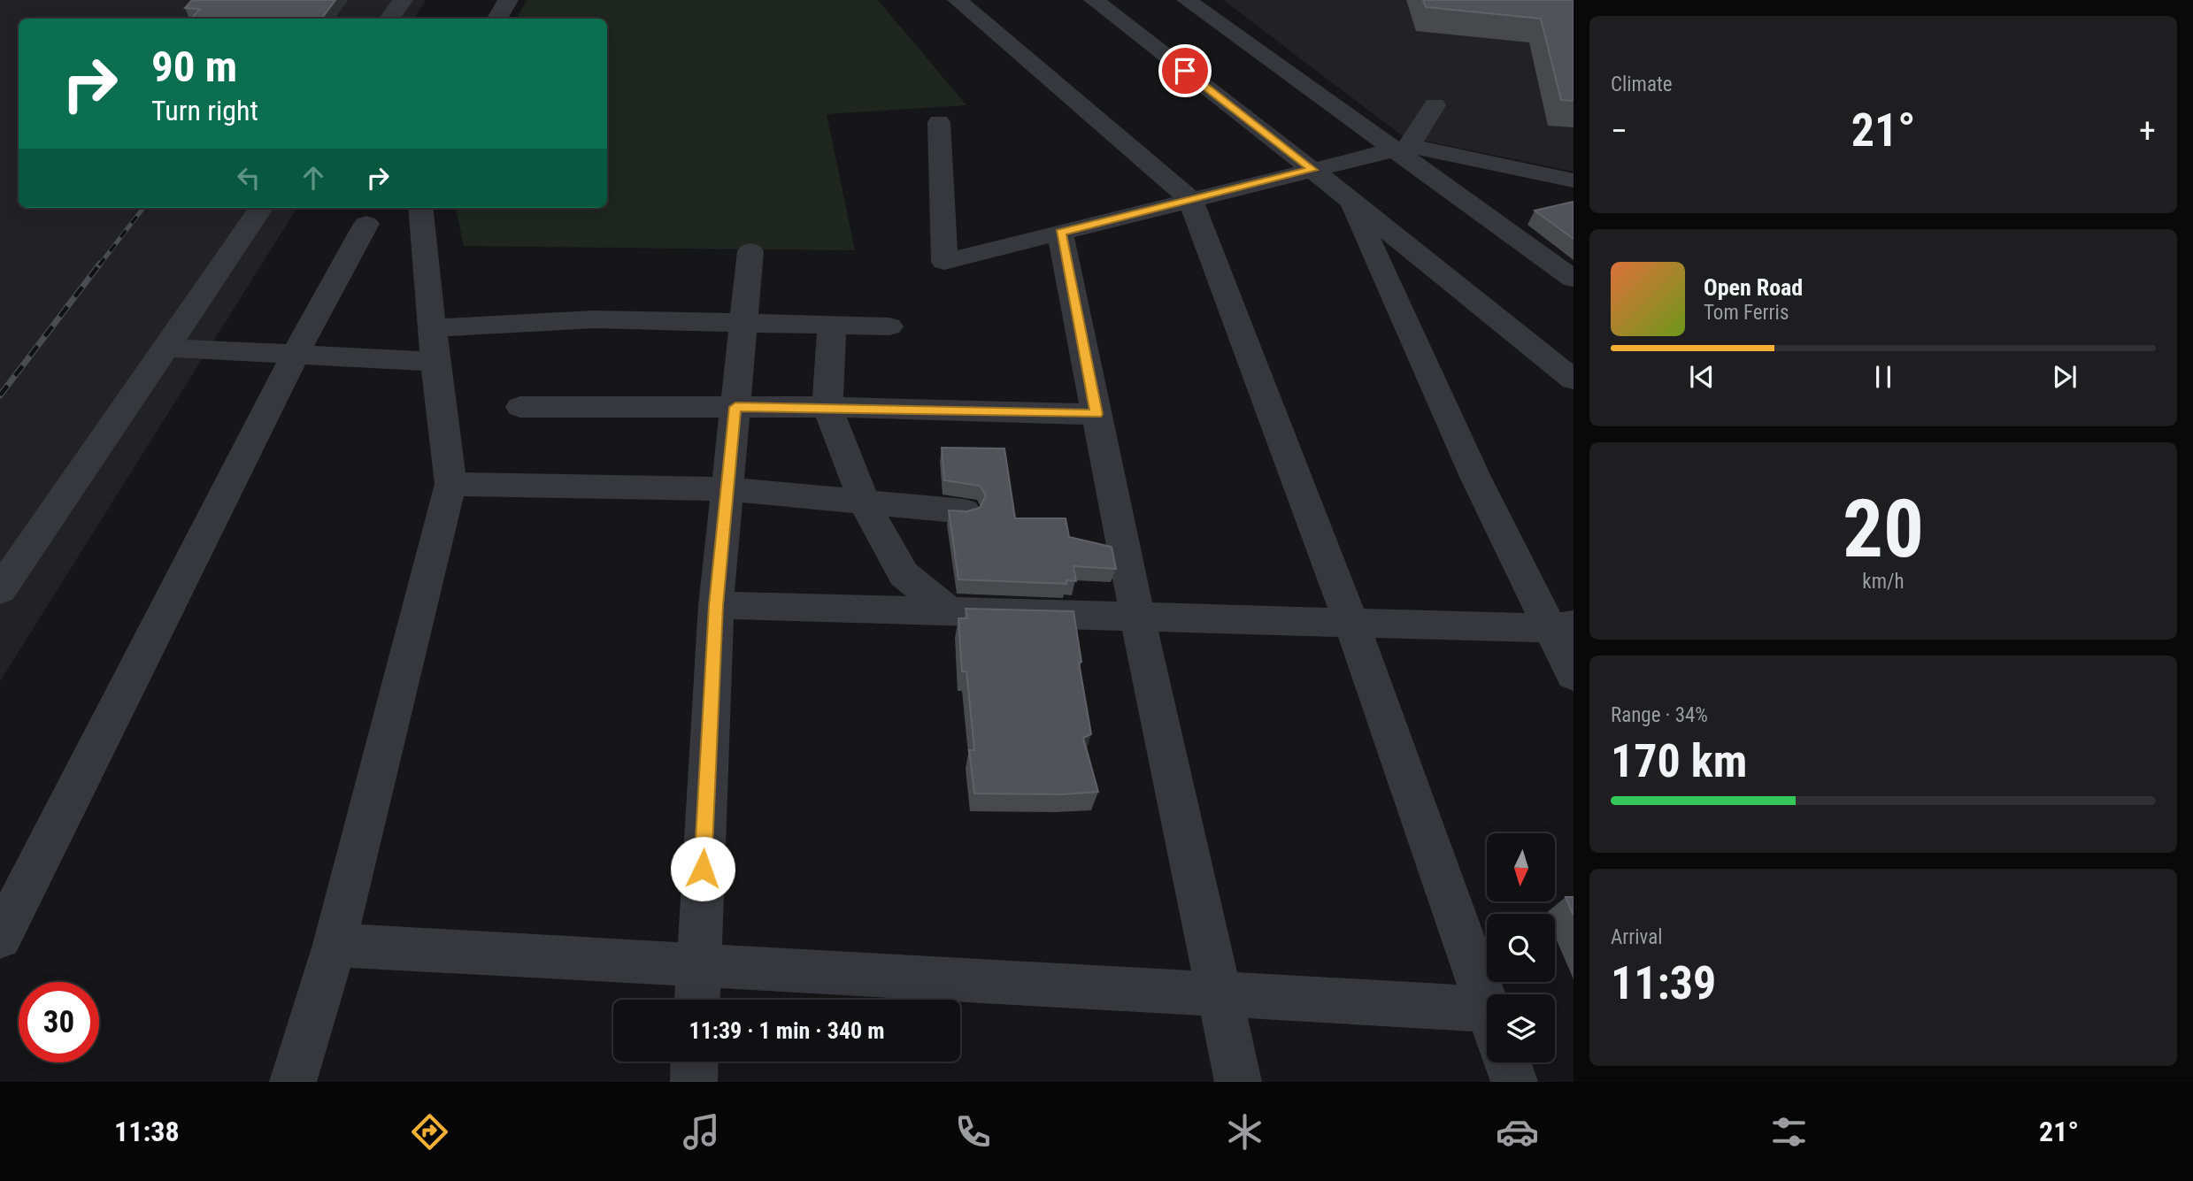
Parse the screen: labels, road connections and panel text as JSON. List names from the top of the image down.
{
  "north": "bottom",
  "page": {
    "tile": [
      "Climate",
      ["20", "km/h"],
      ["Range · 34%", "170 km"],
      ["Arrival", "11:39"]
    ],
    "turn": ["90 m", "Turn right"],
    "heat": ["−", "21°", "+"],
    "song": ["Open Road", "Tom Ferris"],
    "limit": "30",
    "trip": "11:39 · 1 min · 340 m",
    "tabs": ["11:38", "21°"]
  }
}
